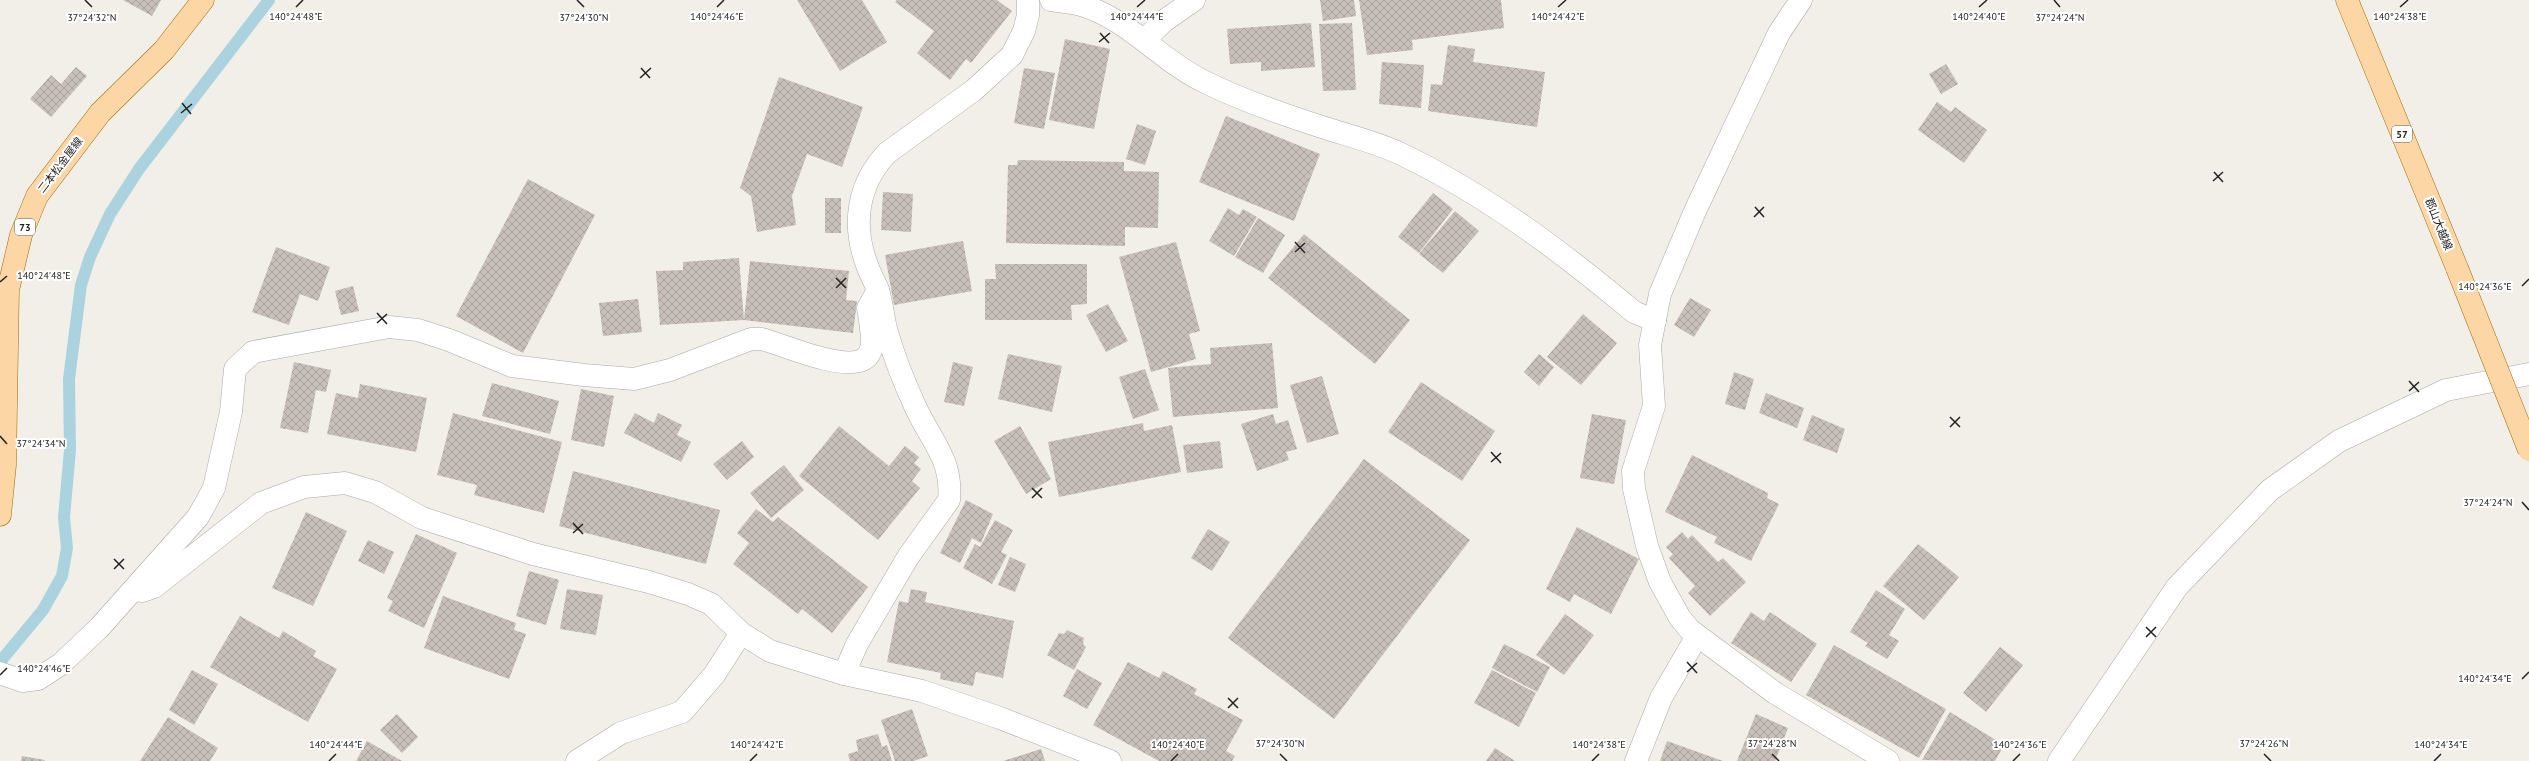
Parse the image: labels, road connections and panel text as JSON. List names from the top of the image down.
{
  "streets": {
    "main road": [
      "57",
      "二本松金屋線",
      "郡山大越線",
      "73"
    ]
  },
  "coordinates": [
    "140°24'48\"E",
    "140°24'46\"E",
    "140°24'44\"E",
    "140°24'42\"E",
    "140°24'40\"E",
    "140°24'38\"E",
    "37°24'32\"N",
    "37°24'30\"N",
    "37°24'24\"N",
    "140°24'36\"E",
    "37°24'34\"N",
    "140°24'34\"E",
    "37°24'28\"N",
    "37°24'26\"N"
  ]
}
